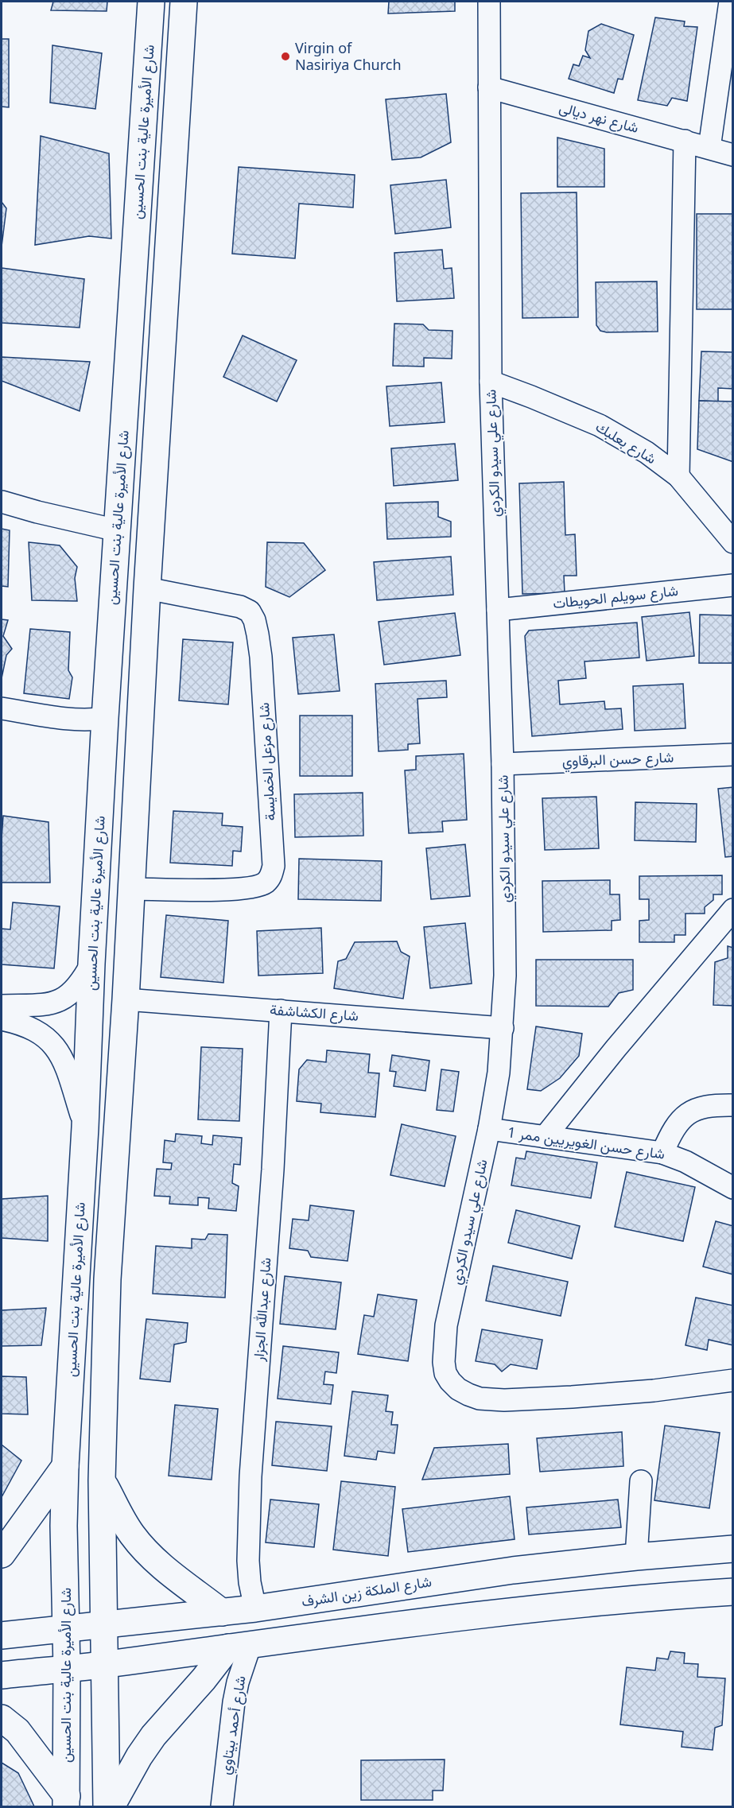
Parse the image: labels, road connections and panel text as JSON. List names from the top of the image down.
{
  "streets": {
    "main road": ["شارع الأميرة عالية بنت الحسين", "شارع الملكة زين الشرف"],
    "street": [
      "شارع نهر ديالى",
      "شارع بعلبك",
      "شارع علي سيدو الكردي",
      "شارع سويلم الحويطات",
      "شارع حسن البرقاوي",
      "شارع مزعل الخمايسة",
      "شارع الكشاشفة",
      "شارع حسن الغويريين ممر 1",
      "شارع عبدالله الجزار",
      "شارع أحمد بيتاوي"
    ]
  },
  "crossings": [
    ["شارع نهر ديالى", "شارع علي سيدو الكردي"],
    ["شارع الأميرة عالية بنت الحسين", "شارع الملكة زين الشرف"],
    ["شارع بعلبك", "شارع علي سيدو الكردي"],
    ["شارع علي سيدو الكردي", "شارع سويلم الحويطات"],
    ["شارع علي سيدو الكردي", "شارع حسن البرقاوي"],
    ["شارع علي سيدو الكردي", "شارع الكشاشفة"],
    ["شارع علي سيدو الكردي", "شارع حسن الغويريين ممر 1"],
    ["شارع الكشاشفة", "شارع عبدالله الجزار"],
    ["شارع عبدالله الجزار", "شارع الملكة زين الشرف"]
  ],
  "places": ["Virgin of Nasiriya Church"]
}
